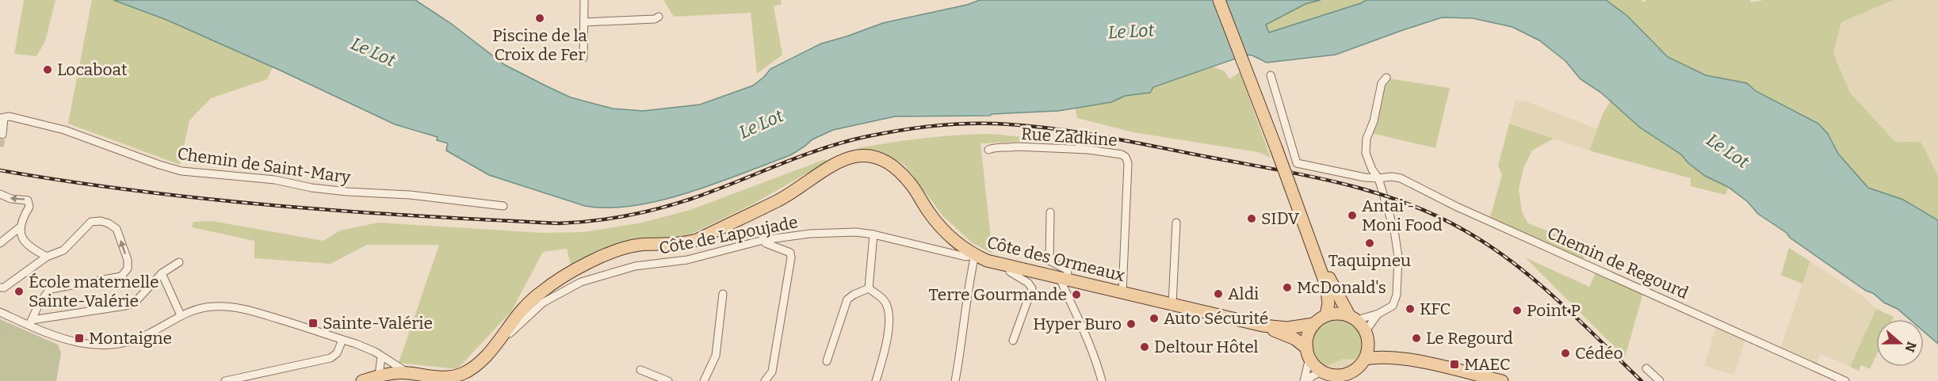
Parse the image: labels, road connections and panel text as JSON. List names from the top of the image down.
{
  "streets": {
    "main road": ["Côte des Ormeaux"],
    "street": [
      "Rue Zadkine",
      "Chemin de Saint-Mary",
      "Côte de Lapoujade",
      "Chemin de Regourd"
    ]
  },
  "crossings": [
    ["Rue Zadkine", "Côte des Ormeaux"],
    ["Côte de Lapoujade", "Côte des Ormeaux"]
  ],
  "water": ["Le Lot"],
  "places": {
    "other": [
      "Piscine de la Croix de Fer",
      "Locaboat",
      "Antai - Moni Food",
      "SIDV",
      "Taquipneu",
      "McDonald's",
      "École maternelle Sainte-Valérie",
      "Aldi",
      "Terre Gourmande",
      "KFC",
      "Point P",
      "Auto Sécurité",
      "Hyper Buro",
      "Le Regourd",
      "Deltour Hôtel",
      "Cédéo"
    ],
    "transit": ["Sainte-Valérie", "Montaigne", "MAEC"]
  },
  "north": "right"
}
